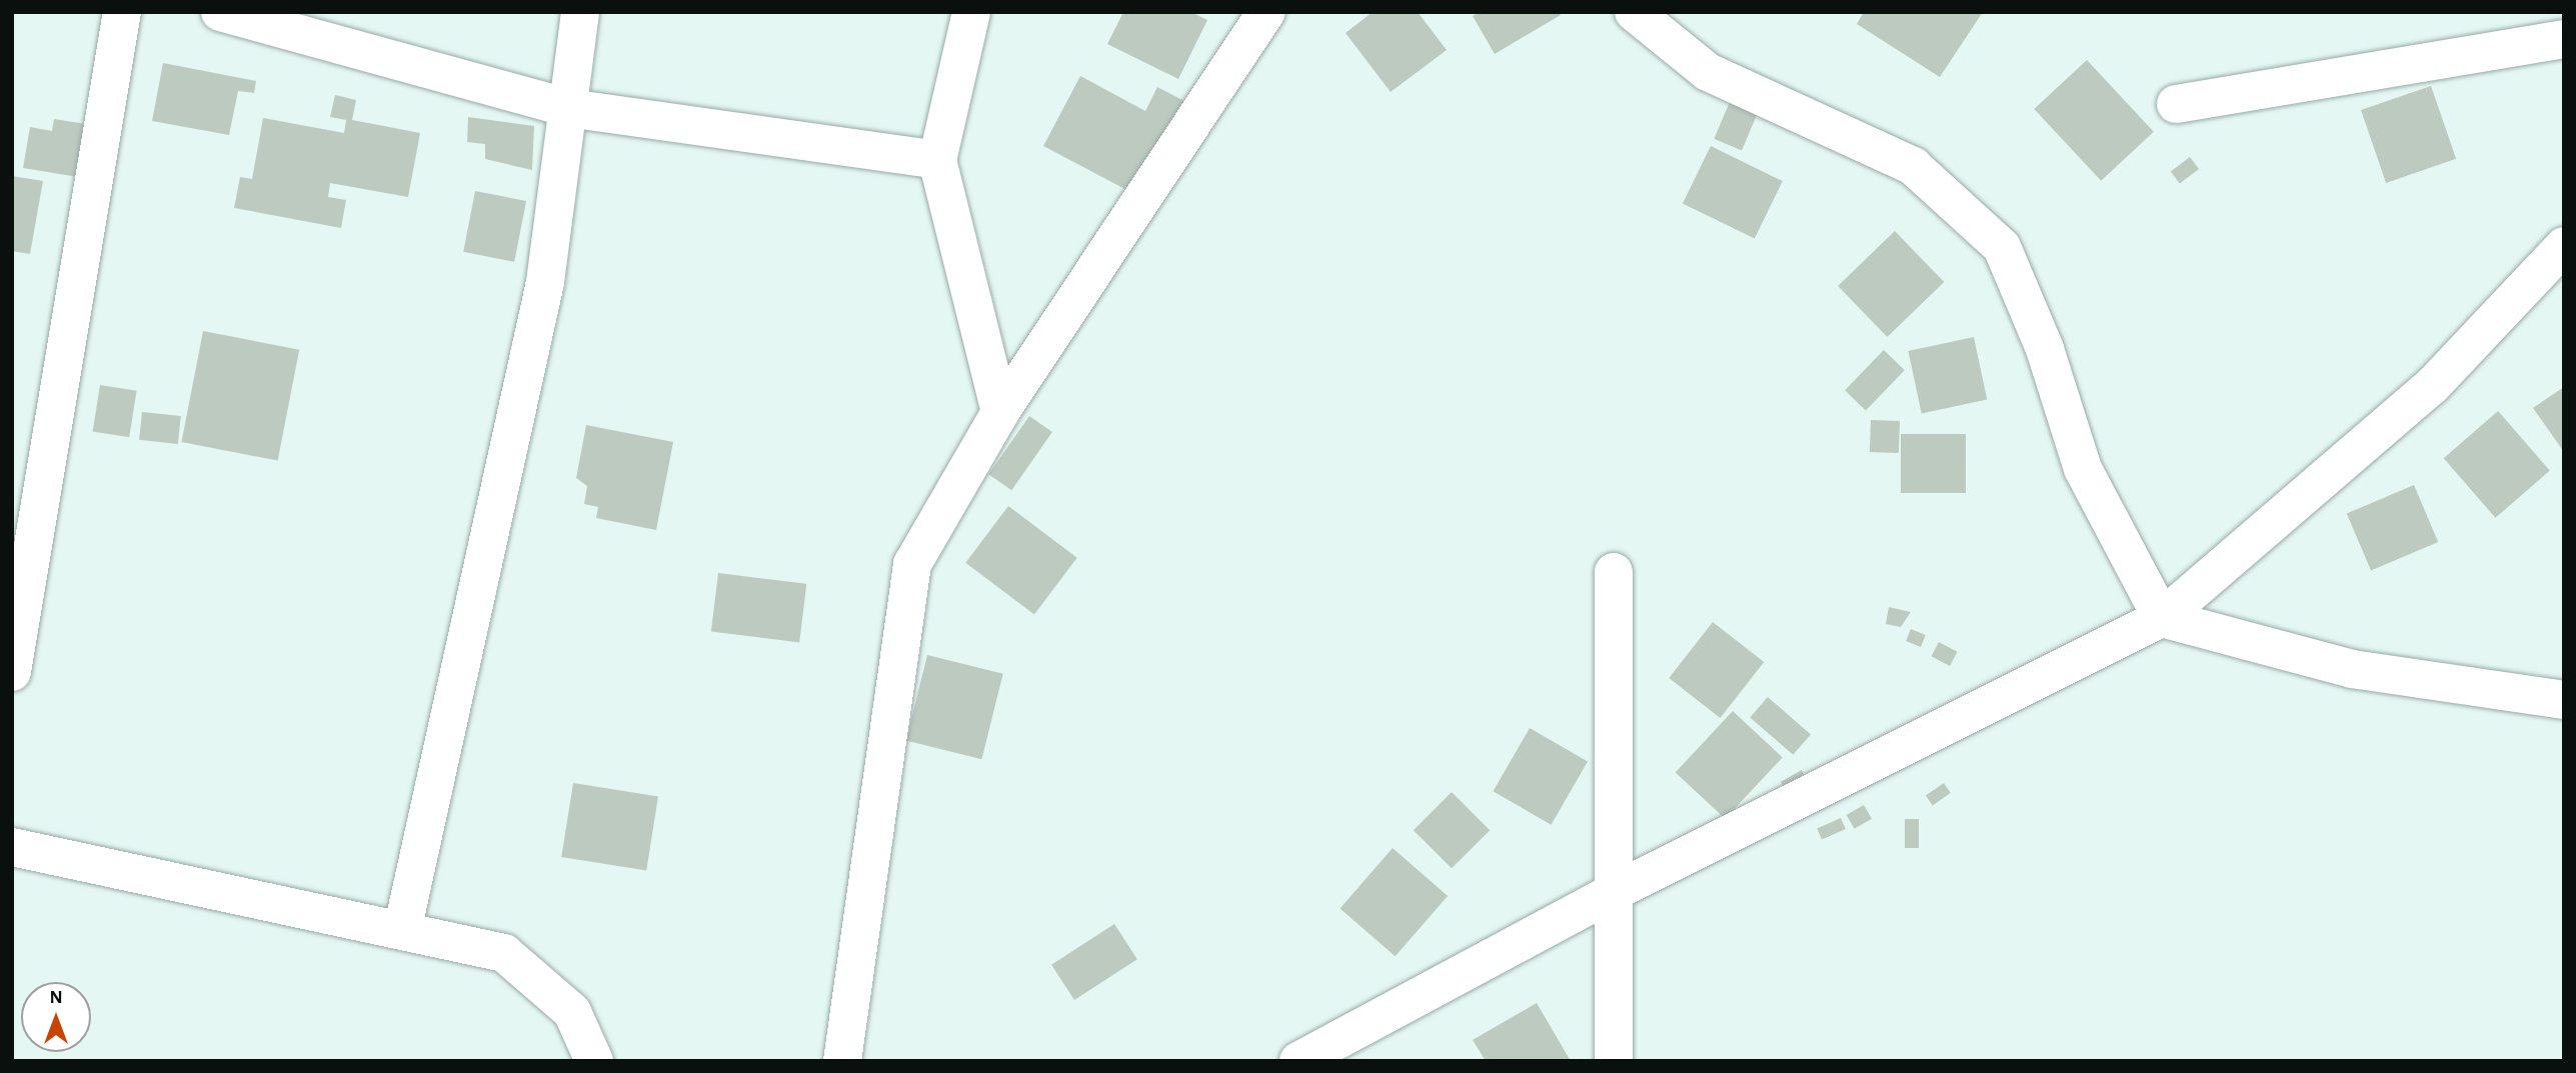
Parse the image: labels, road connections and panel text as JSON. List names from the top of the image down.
{
  "north": "top"
}
